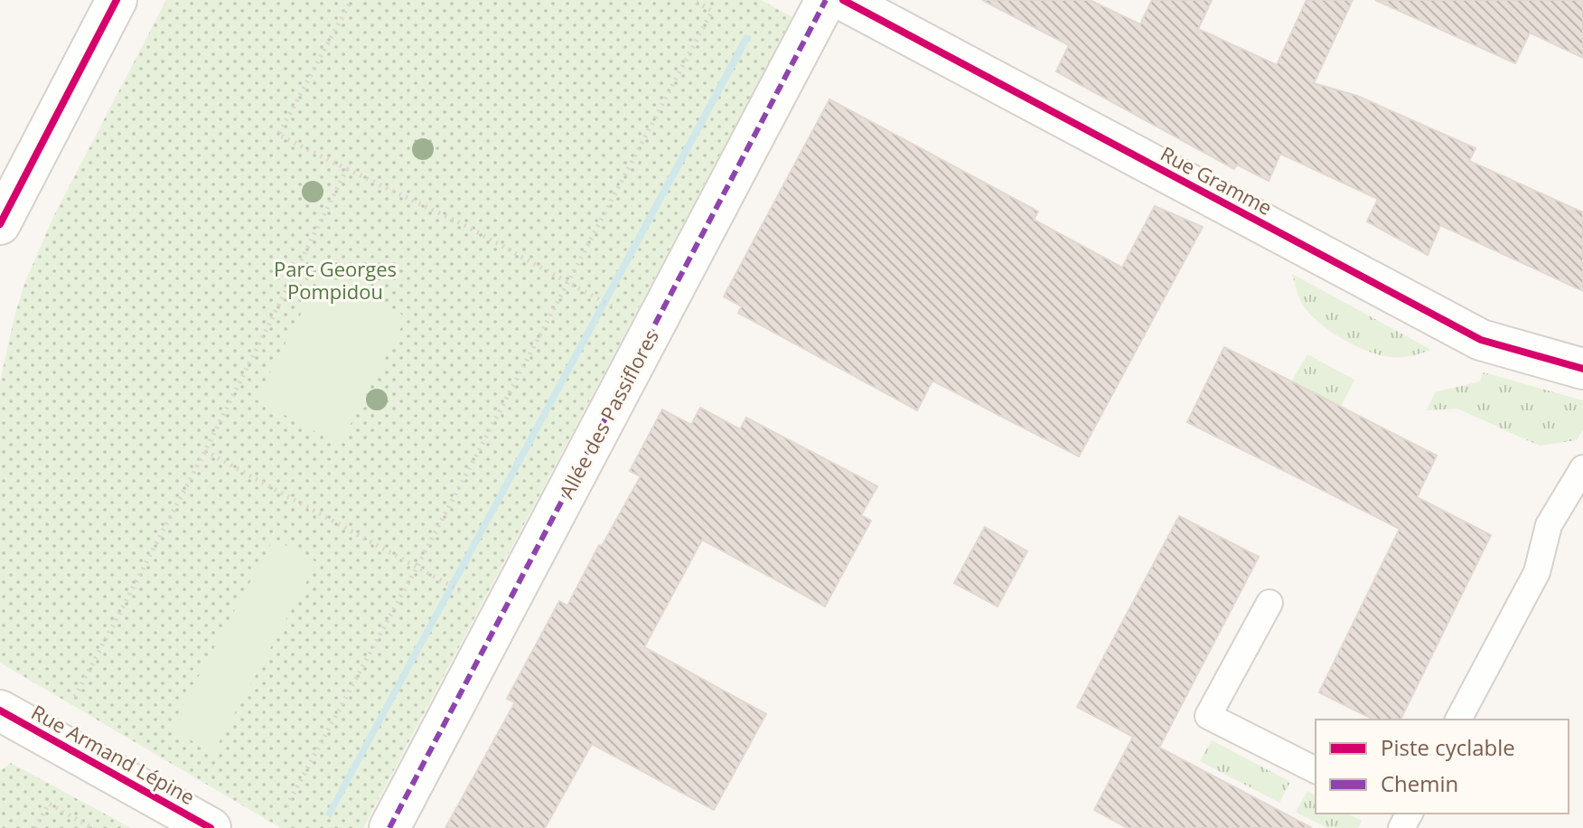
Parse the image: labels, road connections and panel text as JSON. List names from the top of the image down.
{
  "streets": {
    "street": ["Rue Gramme", "Allée des Passiflores", "Rue Armand Lépine"]
  },
  "parks": ["Parc Georges Pompidou"],
  "legend": ["Piste cyclable", "Chemin"]
}
